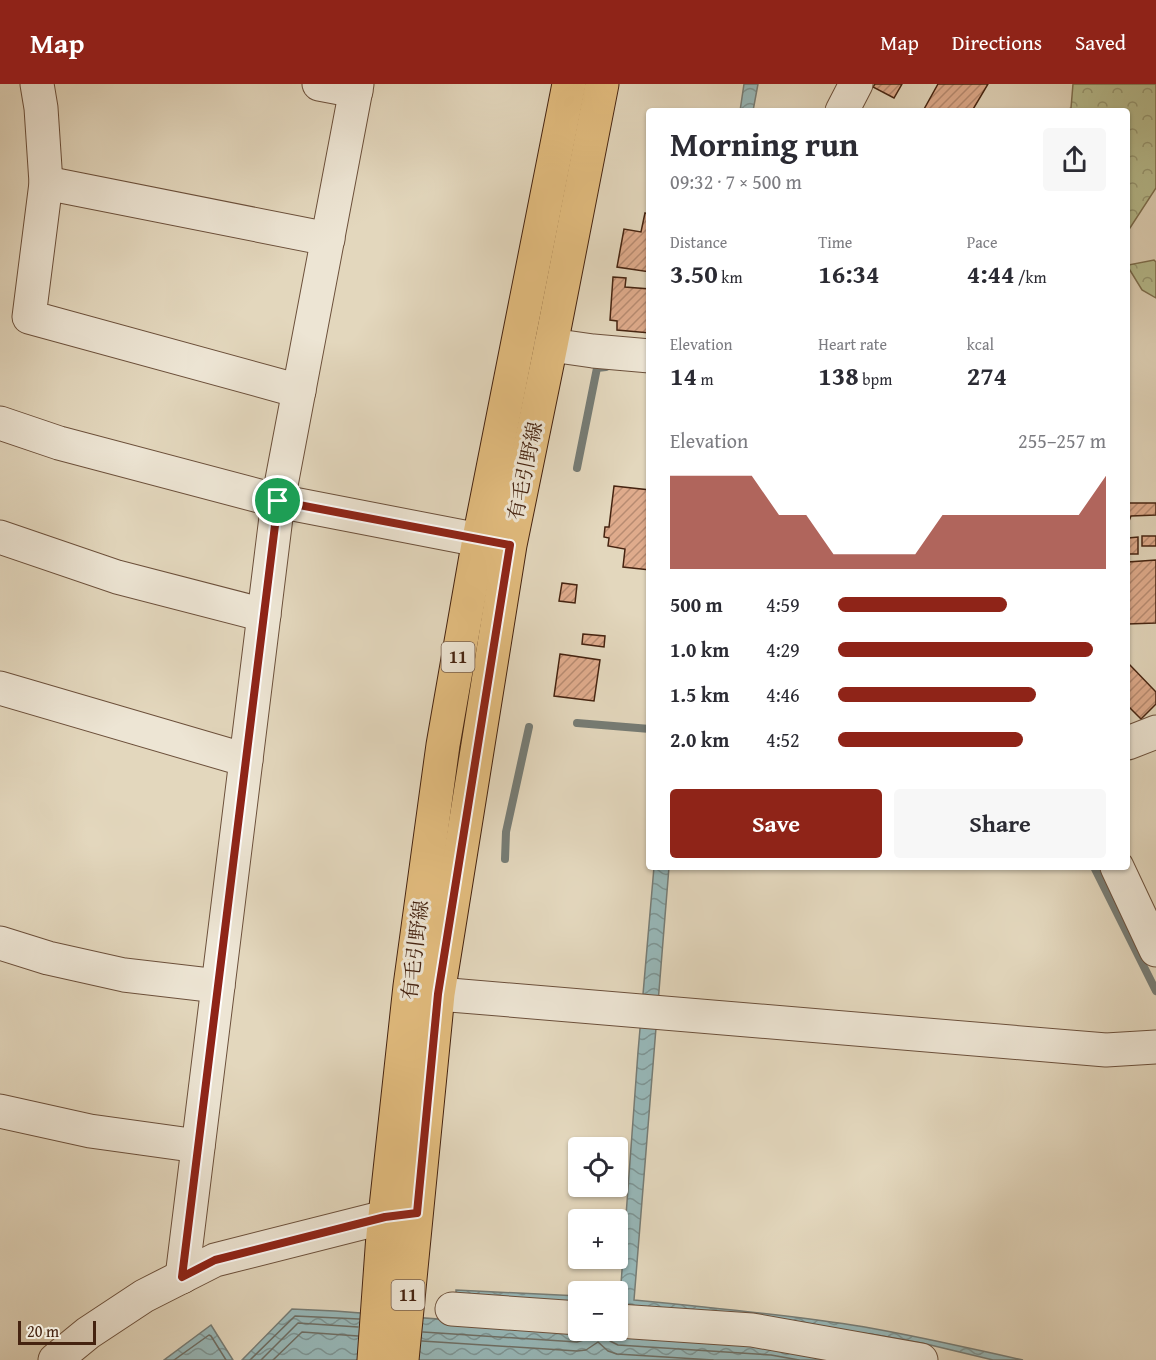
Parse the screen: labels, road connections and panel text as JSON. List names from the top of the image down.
{
  "streets": {
    "main road": ["有毛引野線", "11"]
  },
  "scale_bar": "20 m",
  "page": {
    "header": "Map",
    "nav": ["Map", "Directions", "Saved"],
    "heading": ["Morning run", "09:32 · 7 × 500 m"],
    "stats": [
      ["Distance", "3.50 km"],
      ["Time", "16:34"],
      ["Pace", "4:44 /km"],
      ["Elevation", "14 m"],
      ["Heart rate", "138 bpm"],
      ["kcal", "274"]
    ],
    "chart": ["Elevation", "255–257 m"],
    "list": [
      {
        "name": "500 m",
        "note": "4:59"
      },
      {
        "name": "1.0 km",
        "note": "4:29"
      },
      {
        "name": "1.5 km",
        "note": "4:46"
      },
      {
        "name": "2.0 km",
        "note": "4:52"
      }
    ],
    "buttons": ["Save", "Share"],
    "map_buttons": ["+", "−"],
    "scale": "20 m"
  }
}
